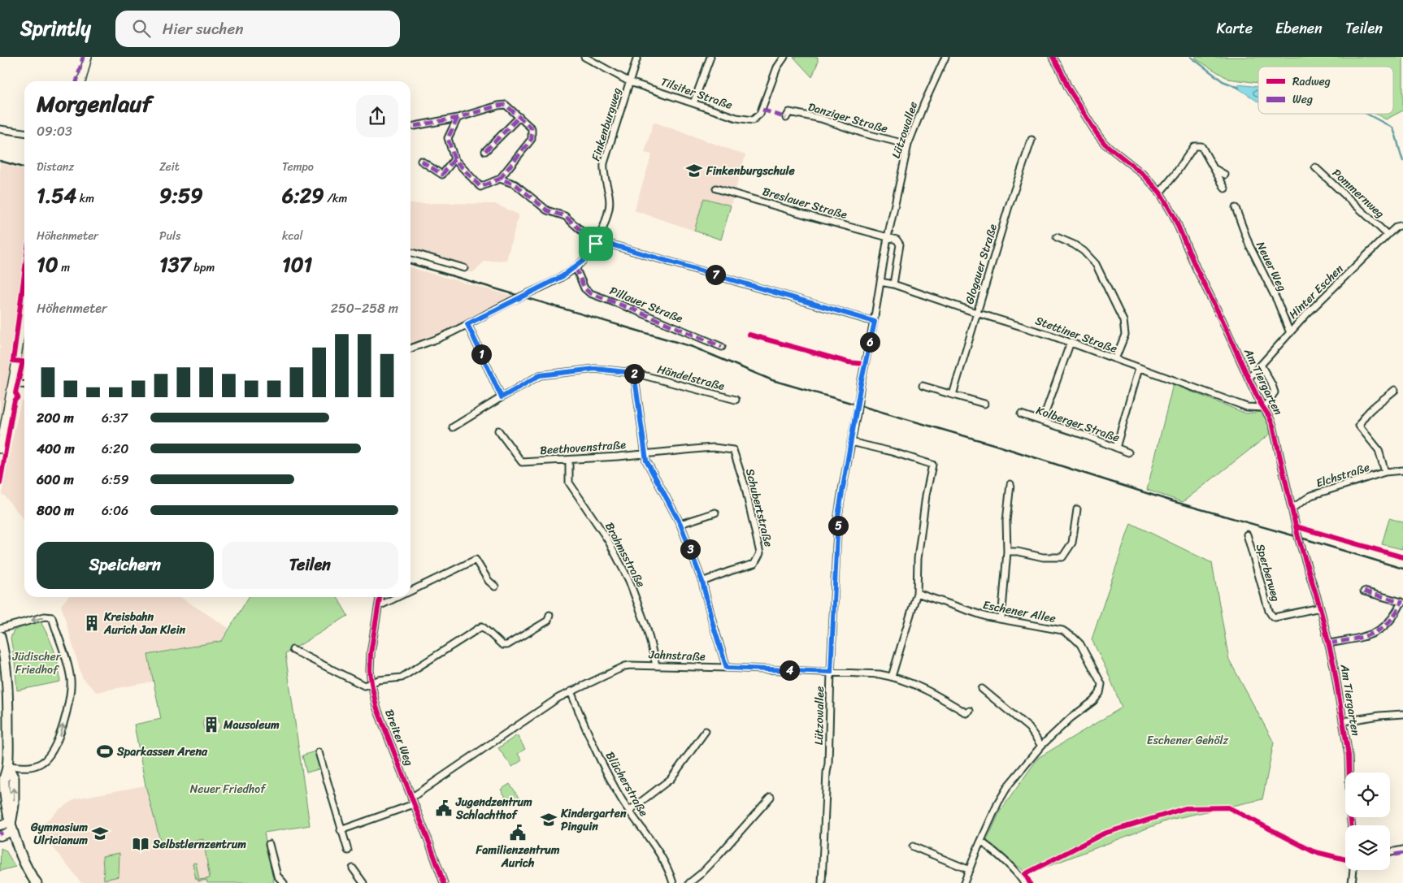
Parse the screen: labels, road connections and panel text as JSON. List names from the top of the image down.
{
  "streets": {
    "street": [
      "Tilsiter Straße",
      "Danziger Straße",
      "Finkenburgweg",
      "Lützowallee",
      "Pommernweg",
      "Breslauer Straße",
      "Glogauer Straße",
      "Neuer Weg",
      "Hinter Eschen",
      "Pillauer Straße",
      "Stettiner Straße",
      "Händelstraße",
      "Am Tiergarten",
      "Kolberger Straße",
      "Beethovenstraße",
      "Elchstraße",
      "Schubertstraße",
      "Brahmsstraße",
      "Sperberweg",
      "Eschener Allee",
      "Jahnstraße",
      "Breiter Weg",
      "Blücherstraße"
    ]
  },
  "crossings": [
    ["Tilsiter Straße", "Finkenburgweg"],
    ["Danziger Straße", "Lützowallee"],
    ["Finkenburgweg", "Pillauer Straße"],
    ["Lützowallee", "Breslauer Straße"],
    ["Lützowallee", "Stettiner Straße"],
    ["Lützowallee", "Jahnstraße"],
    ["Pommernweg", "Hinter Eschen"],
    ["Glogauer Straße", "Stettiner Straße"],
    ["Neuer Weg", "Hinter Eschen"],
    ["Hinter Eschen", "Am Tiergarten"],
    ["Stettiner Straße", "Am Tiergarten"],
    ["Am Tiergarten", "Elchstraße"],
    ["Am Tiergarten", "Sperberweg"],
    ["Beethovenstraße", "Schubertstraße"],
    ["Beethovenstraße", "Brahmsstraße"],
    ["Brahmsstraße", "Jahnstraße"],
    ["Jahnstraße", "Breiter Weg"],
    ["Jahnstraße", "Blücherstraße"]
  ],
  "parks": ["Jüdischer Friedhof", "Eschener Gehölz", "Neuer Friedhof"],
  "places": {
    "school or university": ["Finkenburgschule", "Kindergarten Pinguin", "Gymnasium Ulricianum"],
    "building": ["Kreisbahn Aurich Jan Klein", "Mausoleum"],
    "sports": ["Sparkassen Arena"],
    "public building": ["Jugendzentrum Schlachthof", "Familienzentrum Aurich"],
    "library": ["Selbstlernzentrum"]
  },
  "legend": ["Radweg", "Weg"],
  "page": {
    "header": "Sprintly",
    "search": "Hier suchen",
    "nav": ["Karte", "Ebenen", "Teilen"],
    "heading": ["Morgenlauf", "09:03"],
    "stats": [
      ["Distanz", "1.54 km"],
      ["Zeit", "9:59"],
      ["Tempo", "6:29 /km"],
      ["Höhenmeter", "10 m"],
      ["Puls", "137 bpm"],
      ["kcal", "101"]
    ],
    "pins": [
      "7",
      "6",
      "1",
      "2",
      "5",
      "3",
      "4"
    ],
    "chart": ["Höhenmeter", "250–258 m"],
    "list": [
      {
        "name": "200 m",
        "note": "6:37"
      },
      {
        "name": "400 m",
        "note": "6:20"
      },
      {
        "name": "600 m",
        "note": "6:59"
      },
      {
        "name": "800 m",
        "note": "6:06"
      }
    ],
    "buttons": ["Speichern", "Teilen"]
  }
}
